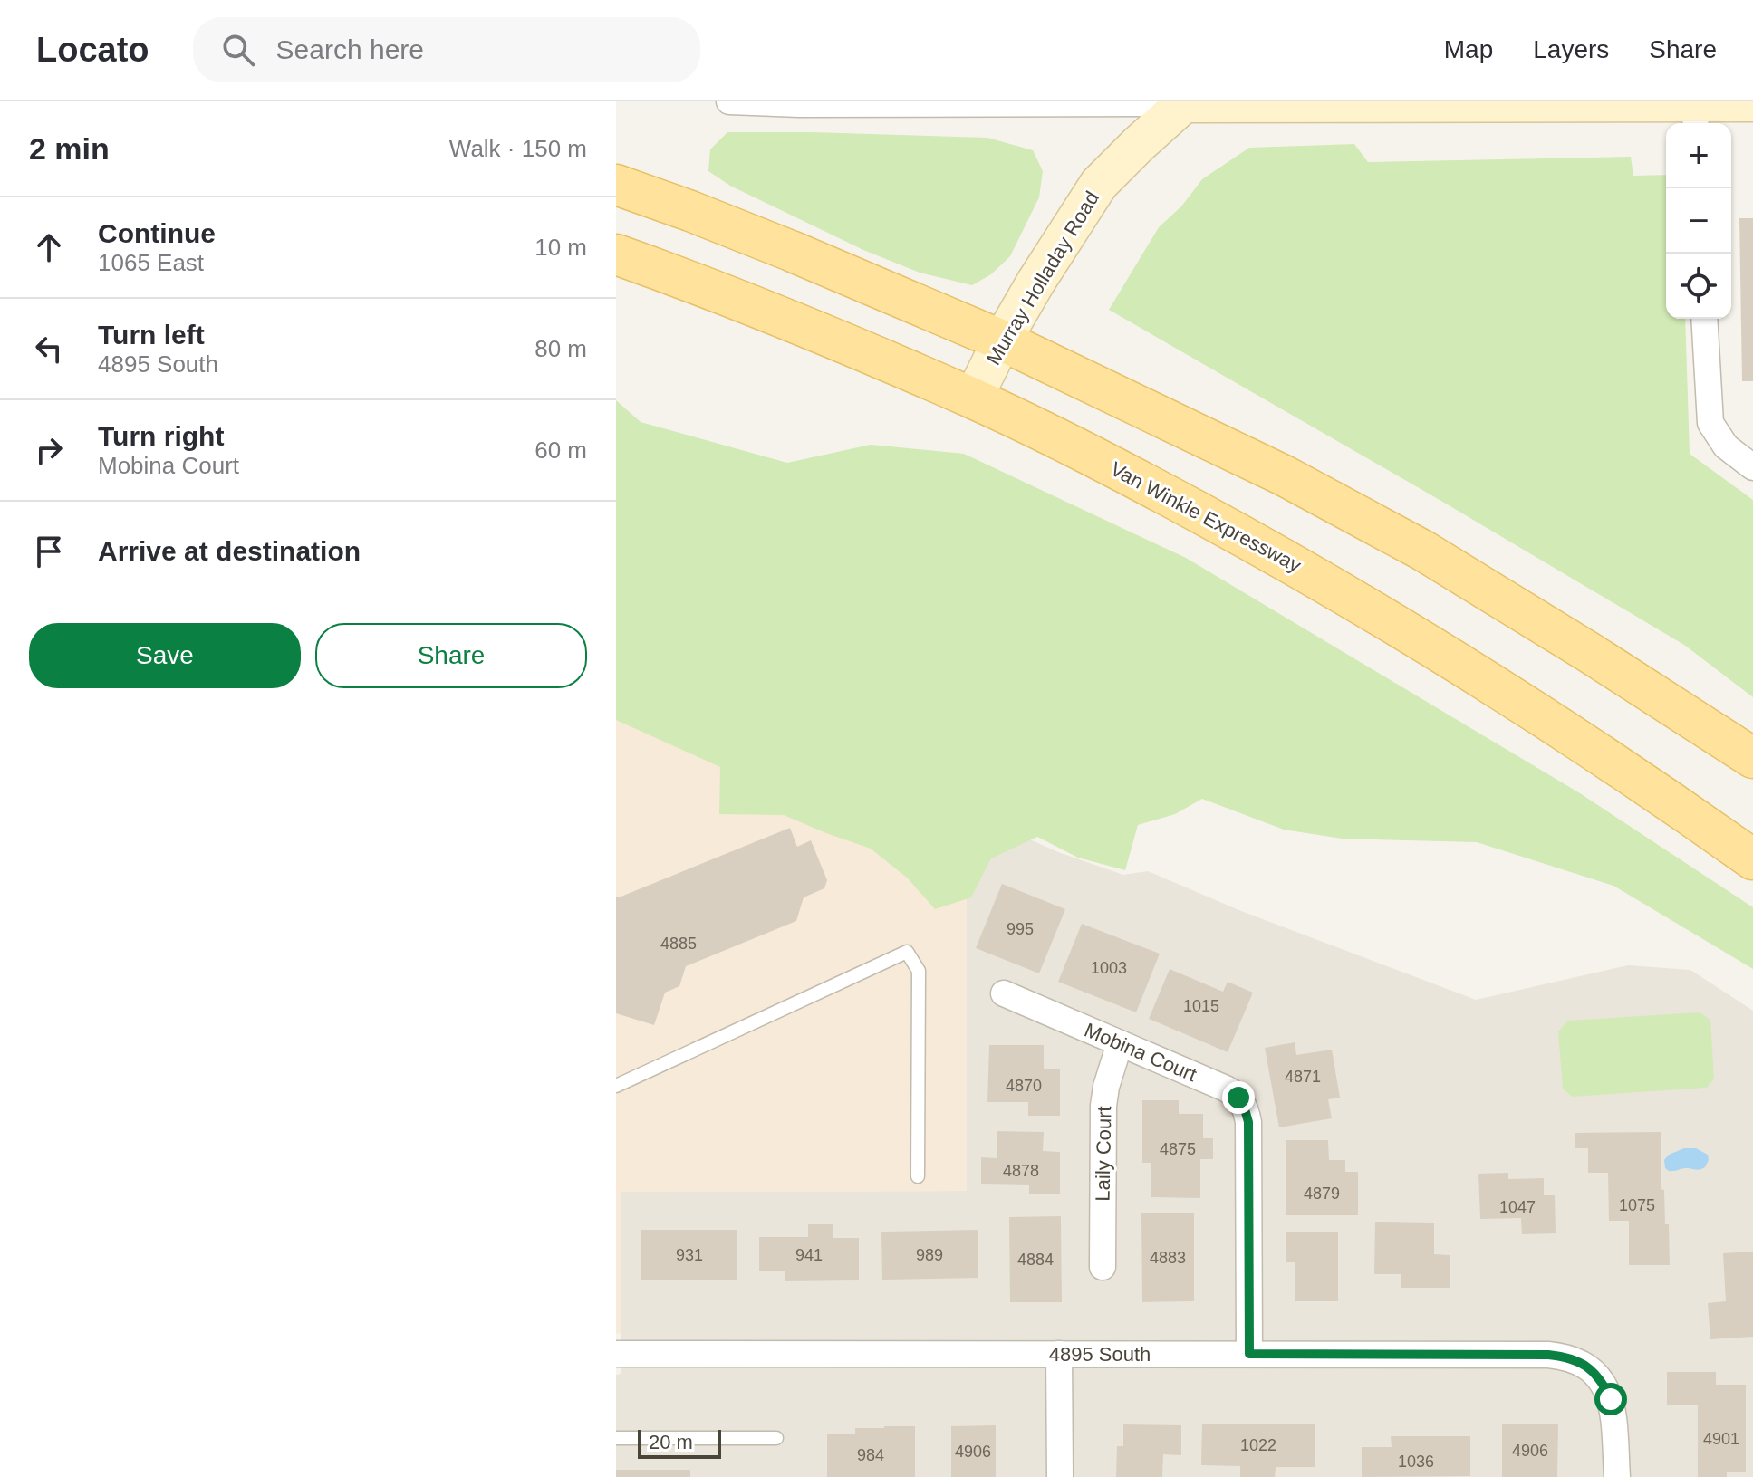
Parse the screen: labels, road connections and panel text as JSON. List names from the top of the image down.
{
  "streets": {
    "main road": ["Murray Holladay Road", "Van Winkle Expressway"],
    "street": ["Mobina Court", "Laily Court", "4895 South"]
  },
  "crossings": [
    ["Murray Holladay Road", "Van Winkle Expressway"],
    ["Mobina Court", "Laily Court"],
    ["Mobina Court", "4895 South"]
  ],
  "house_numbers": [
    "995",
    "4885",
    "1003",
    "1015",
    "4871",
    "4870",
    "4875",
    "4878",
    "4879",
    "1075",
    "1047",
    "931",
    "941",
    "989",
    "4883",
    "4884",
    "4901",
    "1022",
    "4906",
    "4906",
    "984",
    "1036"
  ],
  "scale_bar": "20 m",
  "page": {
    "header": "Locato",
    "search": "Search here",
    "nav": ["Map", "Layers", "Share"],
    "heading": ["2 min", "Walk · 150 m"],
    "map_buttons": ["+", "−"],
    "list": [
      ["Continue", "1065 East", "10 m"],
      ["Turn left", "4895 South", "80 m"],
      ["Turn right", "Mobina Court", "60 m"],
      "Arrive at destination"
    ],
    "buttons": ["Save", "Share"],
    "scale": "20 m"
  }
}
